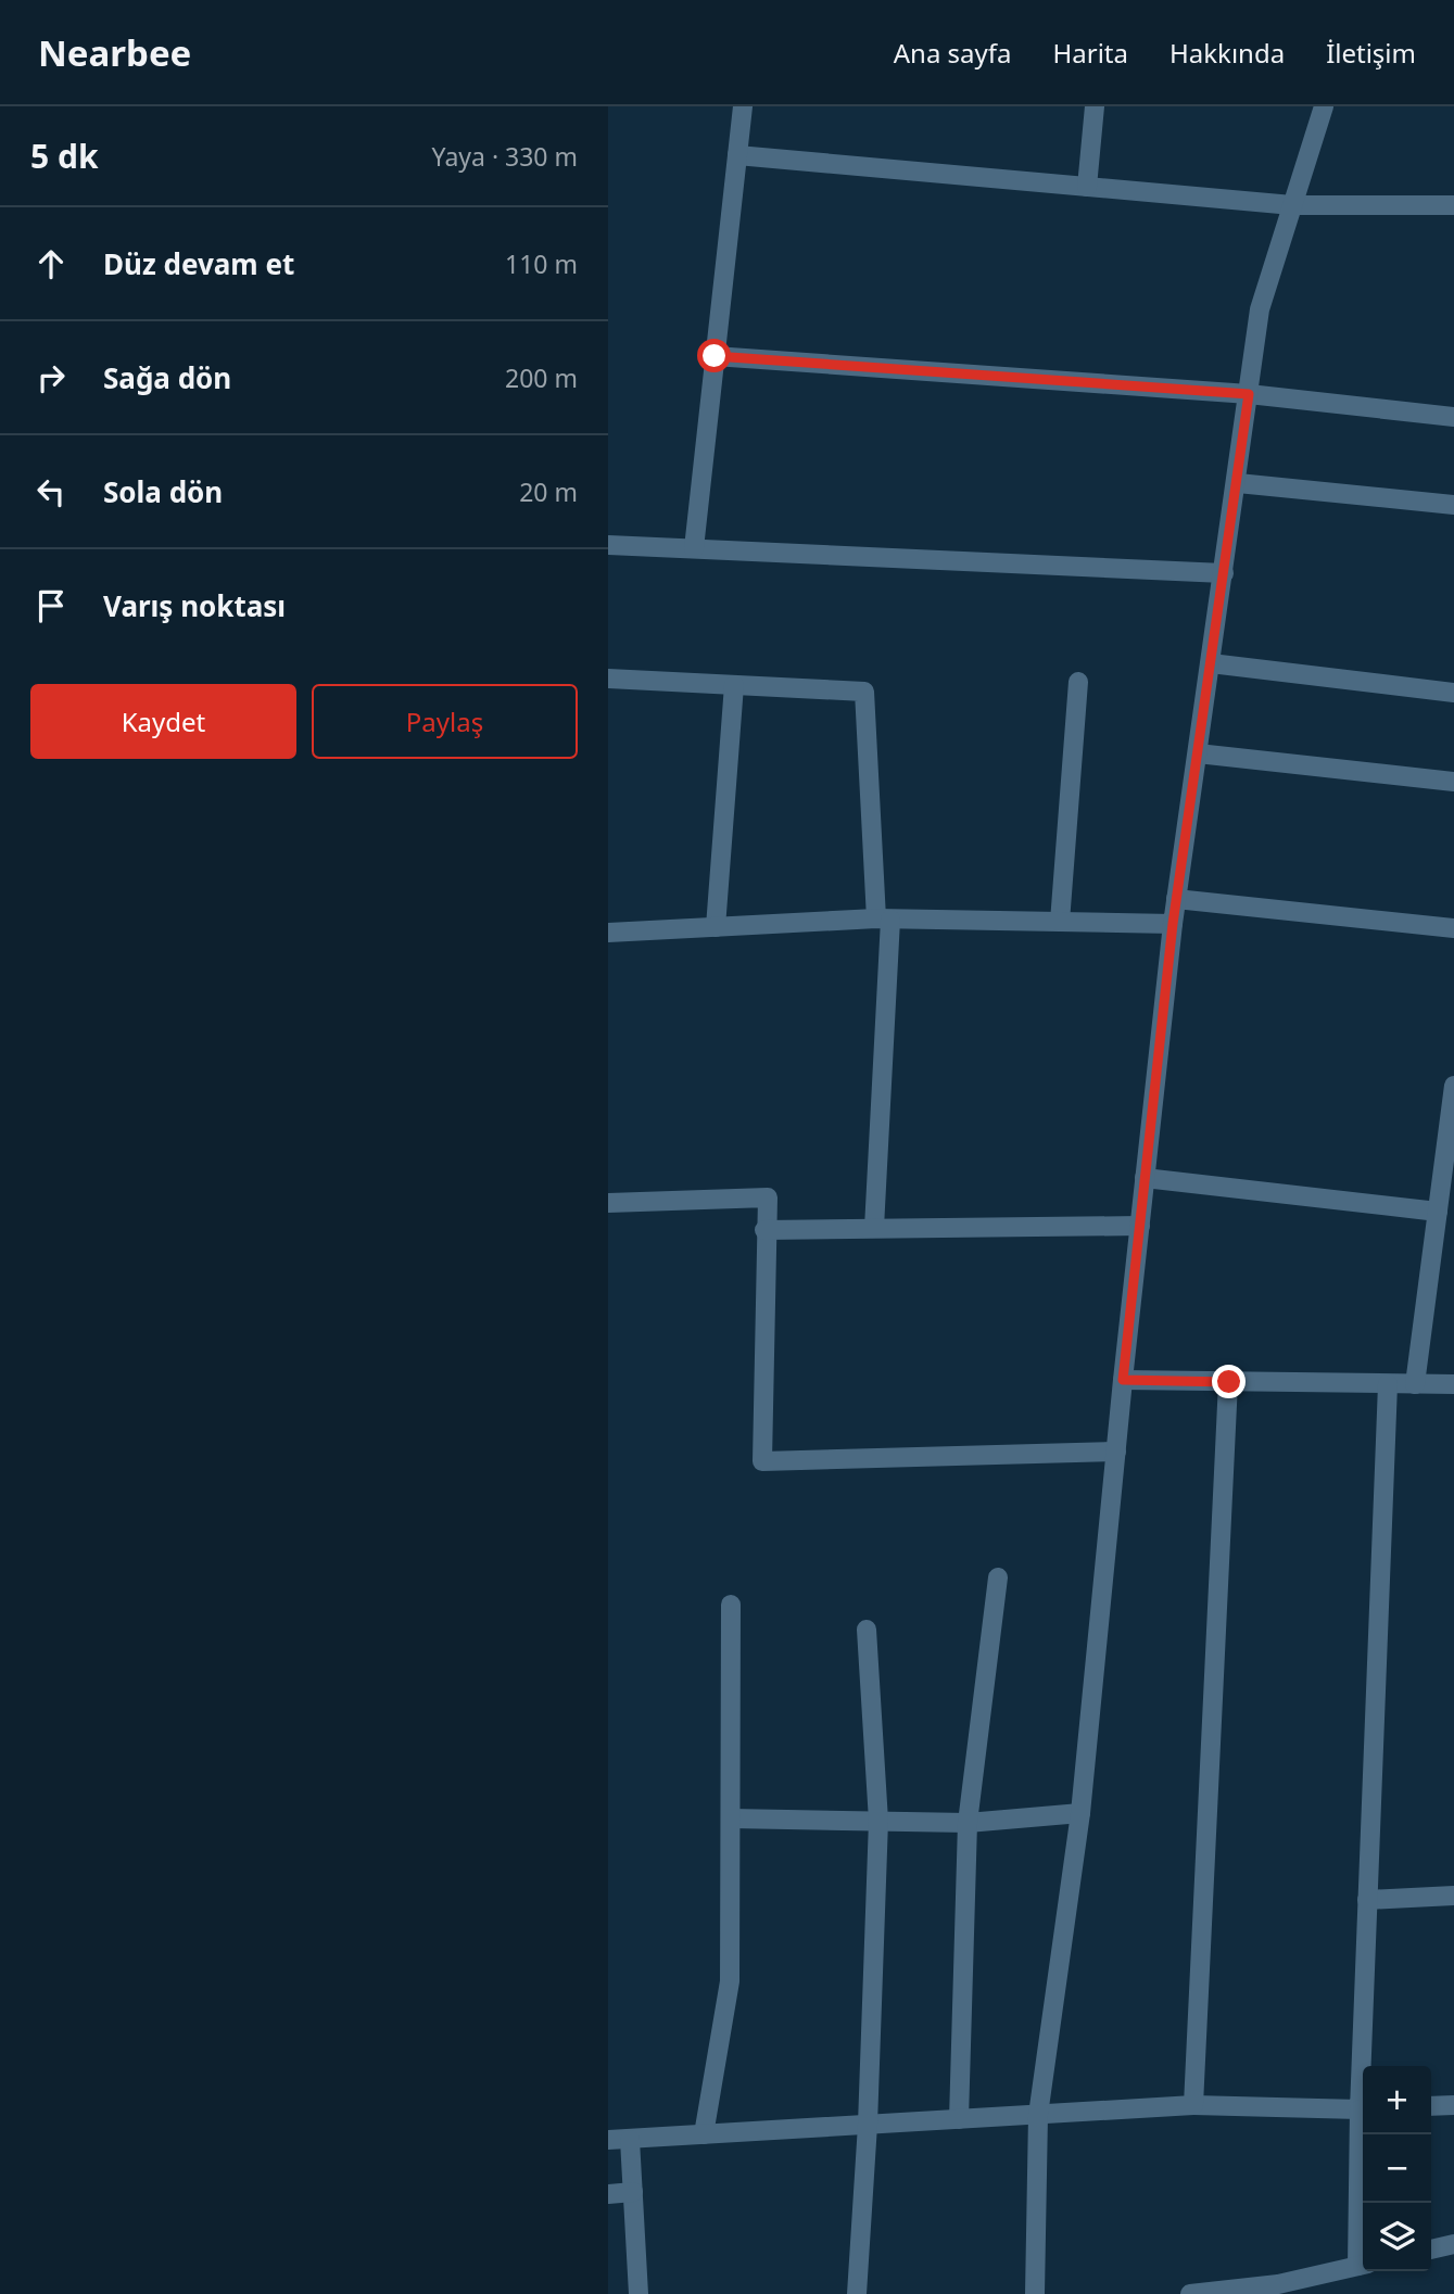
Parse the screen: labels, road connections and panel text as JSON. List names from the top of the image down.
{
  "page": {
    "header": "Nearbee",
    "nav": [
      "Ana sayfa",
      "Harita",
      "Hakkında",
      "İletişim"
    ],
    "heading": ["5 dk", "Yaya · 330 m"],
    "list": [
      ["Düz devam et", "110 m"],
      ["Sağa dön", "200 m"],
      ["Sola dön", "20 m"],
      "Varış noktası"
    ],
    "buttons": ["Kaydet", "Paylaş"],
    "map_buttons": ["+", "−"]
  }
}
